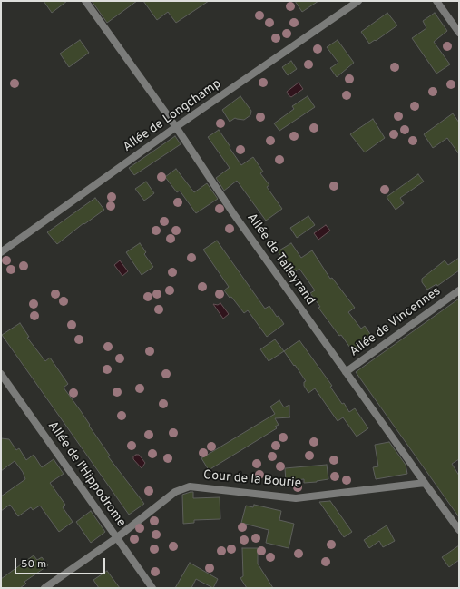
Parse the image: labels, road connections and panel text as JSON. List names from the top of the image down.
{
  "streets": {
    "street": [
      "Allée de Longchamp",
      "Allée de Talleyrand",
      "Allée de Vincennes",
      "Allée de l'Hippodrome",
      "Cour de la Bourie"
    ]
  },
  "crossings": [
    ["Allée de Longchamp", "Allée de Talleyrand"],
    ["Allée de Talleyrand", "Allée de Vincennes"],
    ["Allée de Talleyrand", "Cour de la Bourie"],
    ["Allée de l'Hippodrome", "Cour de la Bourie"]
  ],
  "scale_bar": "50 m"
}
